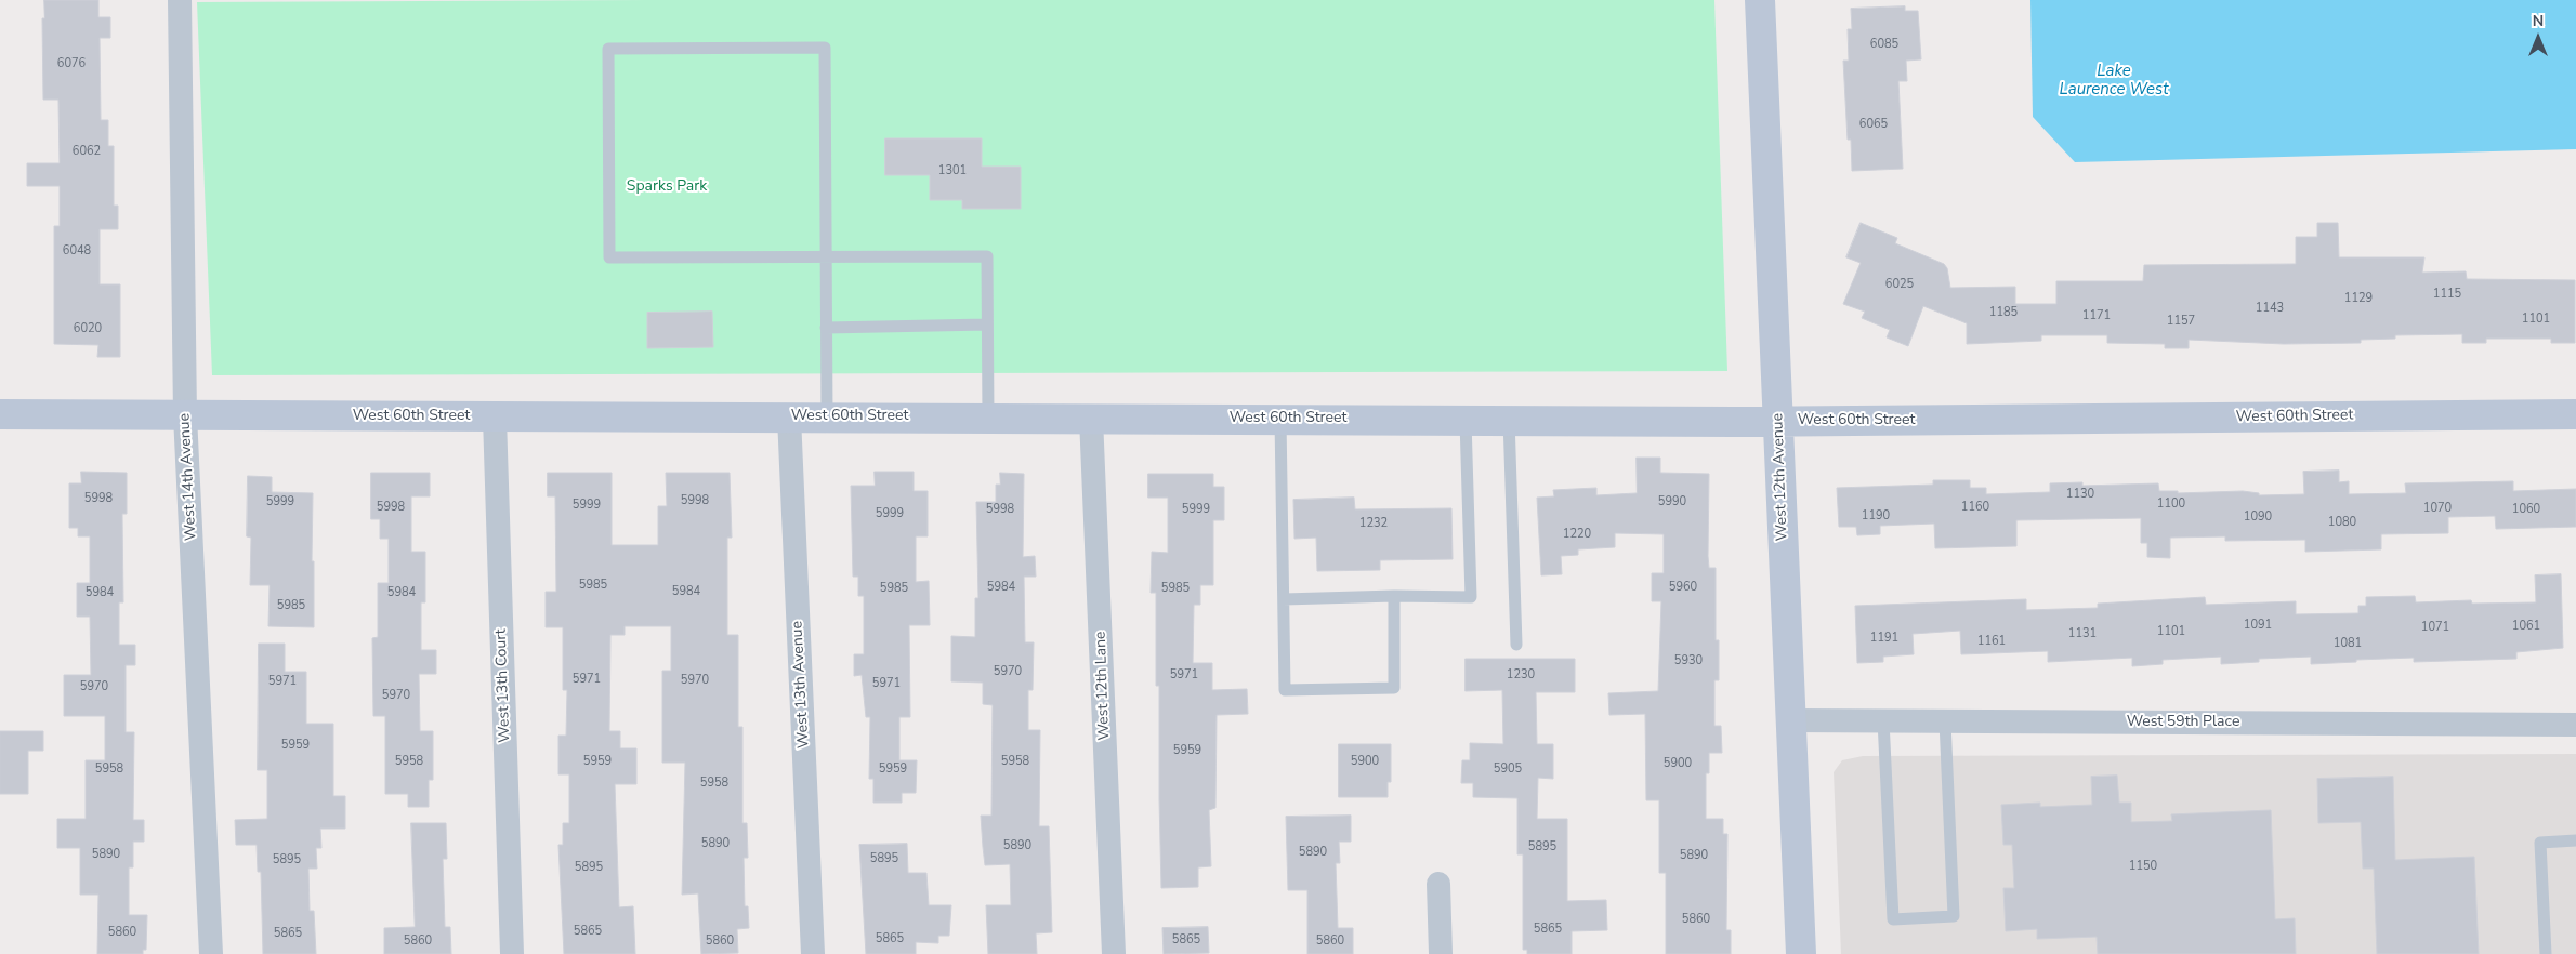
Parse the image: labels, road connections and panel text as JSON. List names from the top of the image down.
{
  "streets": {
    "street": [
      "West 60th Street",
      "West 14th Avenue",
      "West 12th Avenue",
      "West 13th Avenue",
      "West 13th Court",
      "West 12th Lane",
      "West 59th Place"
    ]
  },
  "crossings": [
    ["West 60th Street", "West 14th Avenue"],
    ["West 60th Street", "West 12th Avenue"],
    ["West 60th Street", "West 13th Avenue"],
    ["West 60th Street", "West 13th Court"],
    ["West 60th Street", "West 12th Lane"],
    ["West 12th Avenue", "West 59th Place"]
  ],
  "water": ["Lake Laurence West"],
  "parks": ["Sparks Park"],
  "house_numbers": [
    "6085",
    "6076",
    "6065",
    "6062",
    "1301",
    "6048",
    "6025",
    "1115",
    "1129",
    "1143",
    "1185",
    "1171",
    "1101",
    "1157",
    "6020",
    "1130",
    "5998",
    "5998",
    "5999",
    "5990",
    "1100",
    "5999",
    "5998",
    "1160",
    "1070",
    "5998",
    "5999",
    "1060",
    "5999",
    "1190",
    "1090",
    "1080",
    "1232",
    "1220",
    "5985",
    "5984",
    "5960",
    "5985",
    "5985",
    "5984",
    "5984",
    "5984",
    "5985",
    "1091",
    "1061",
    "1071",
    "1101",
    "1131",
    "1191",
    "1161",
    "1081",
    "5930",
    "5970",
    "5971",
    "1230",
    "5971",
    "5970",
    "5971",
    "5971",
    "5970",
    "5970",
    "5959",
    "5959",
    "5958",
    "5959",
    "5958",
    "5900",
    "5900",
    "5958",
    "5959",
    "5905",
    "5958",
    "5890",
    "5890",
    "5895",
    "5890",
    "5890",
    "5890",
    "5895",
    "5895",
    "1150",
    "5895",
    "5860",
    "5865",
    "5865",
    "5860",
    "5865",
    "5865",
    "5865",
    "5860",
    "5860",
    "5860"
  ],
  "north": "top"
}
